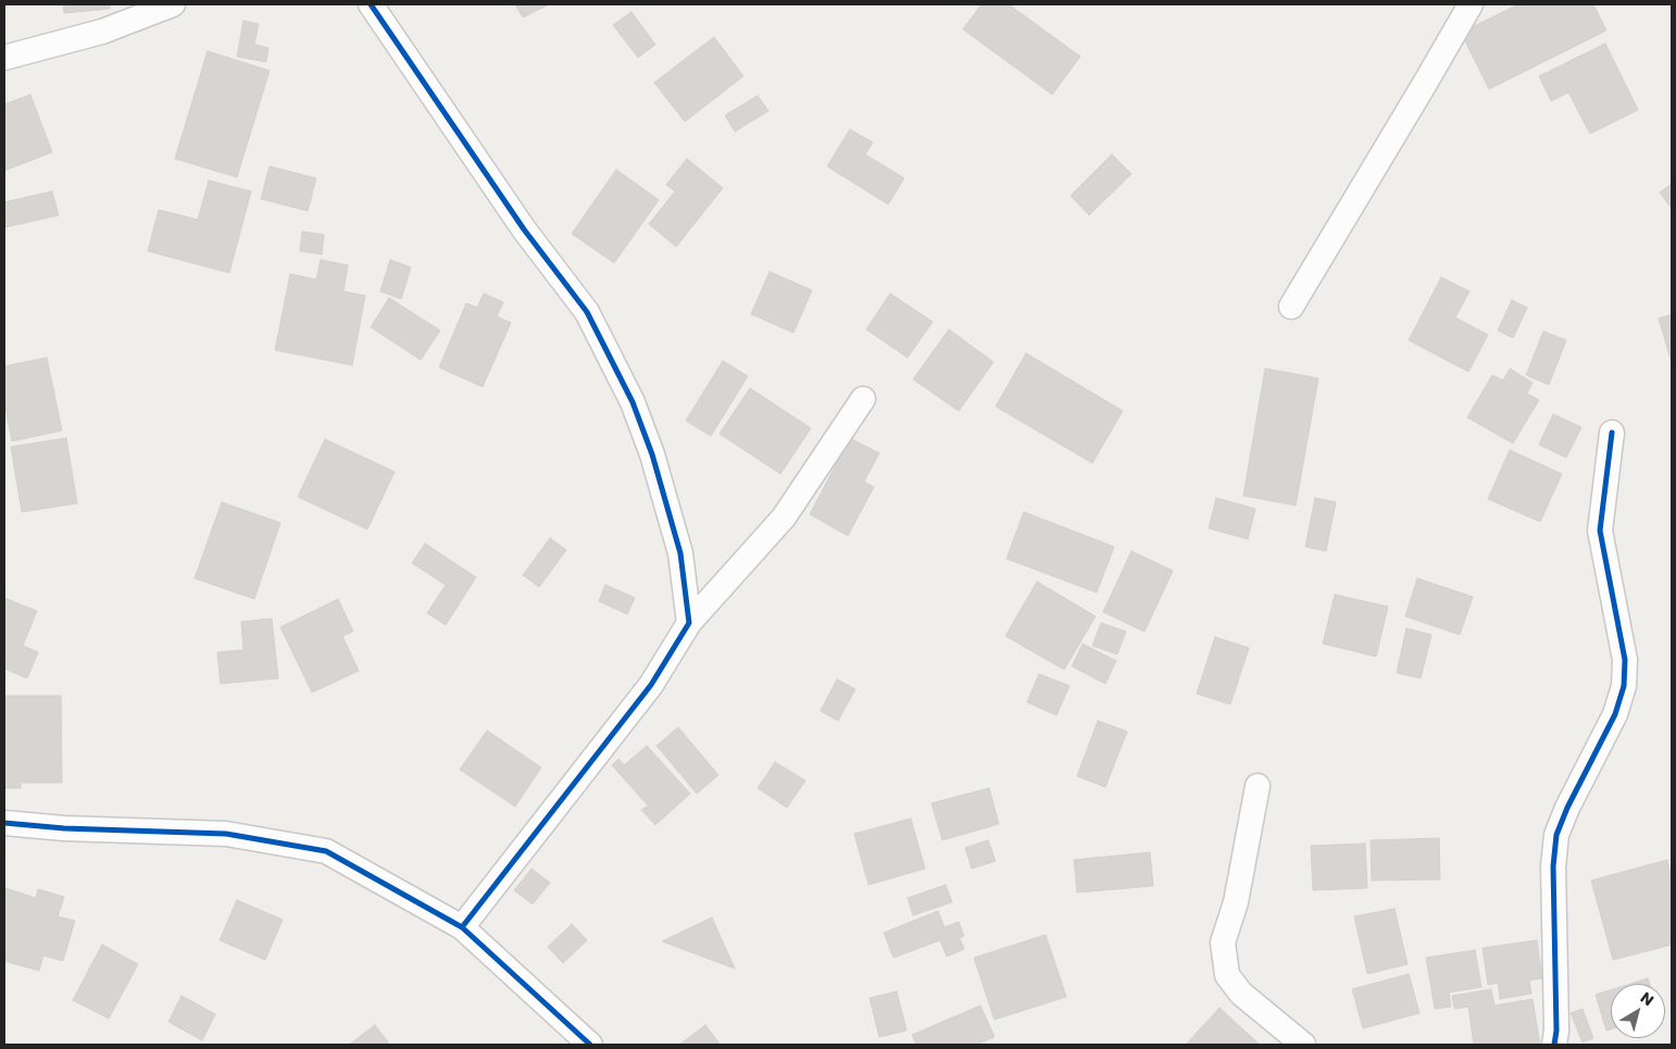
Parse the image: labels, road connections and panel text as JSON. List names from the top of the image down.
{
  "north": "top right"
}
